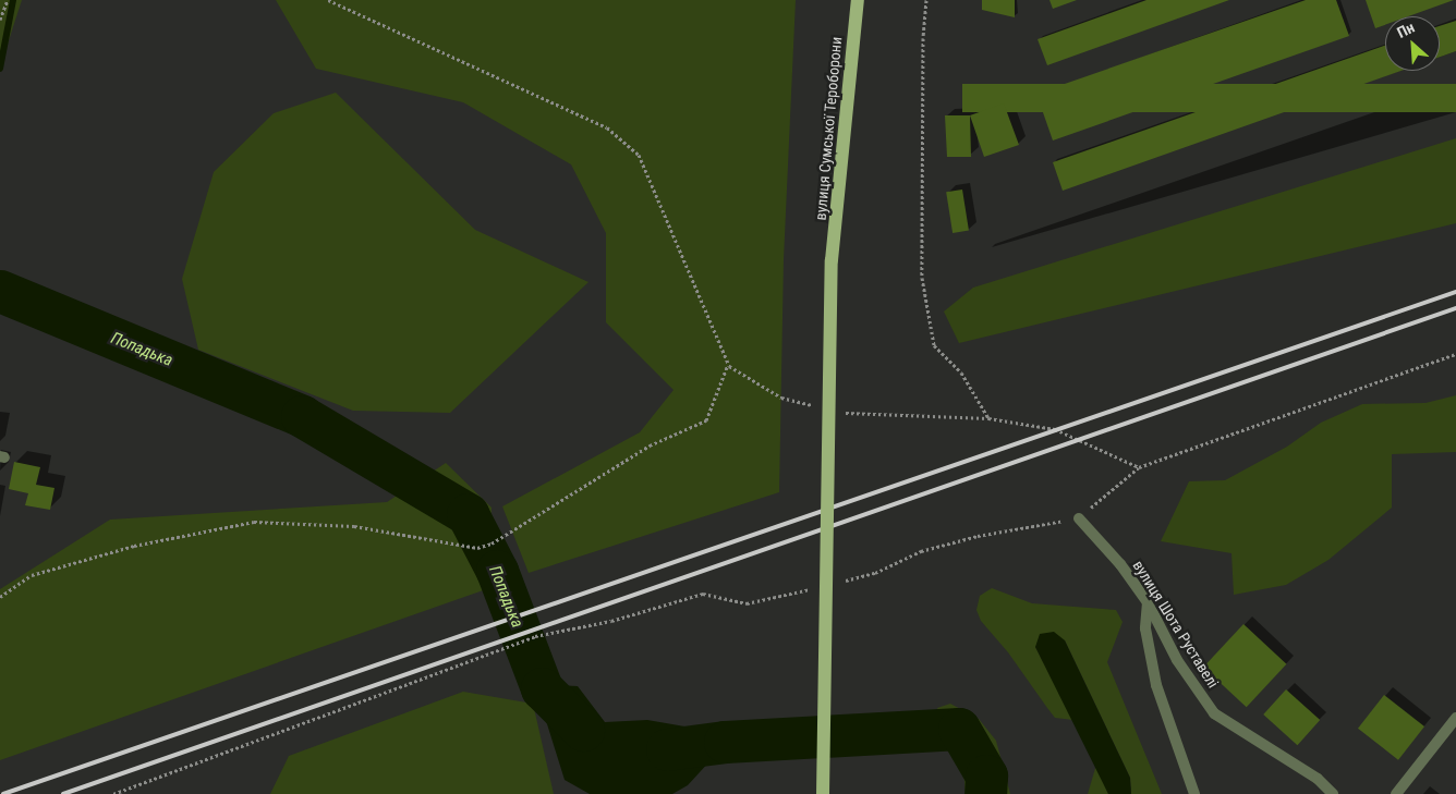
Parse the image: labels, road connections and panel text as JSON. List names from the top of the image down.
{
  "streets": {
    "main road": ["вулиця Сумської Тероборони"],
    "street": ["вулиця Шота Руставелі"]
  },
  "water": ["Попадька"],
  "north": "top left"
}
